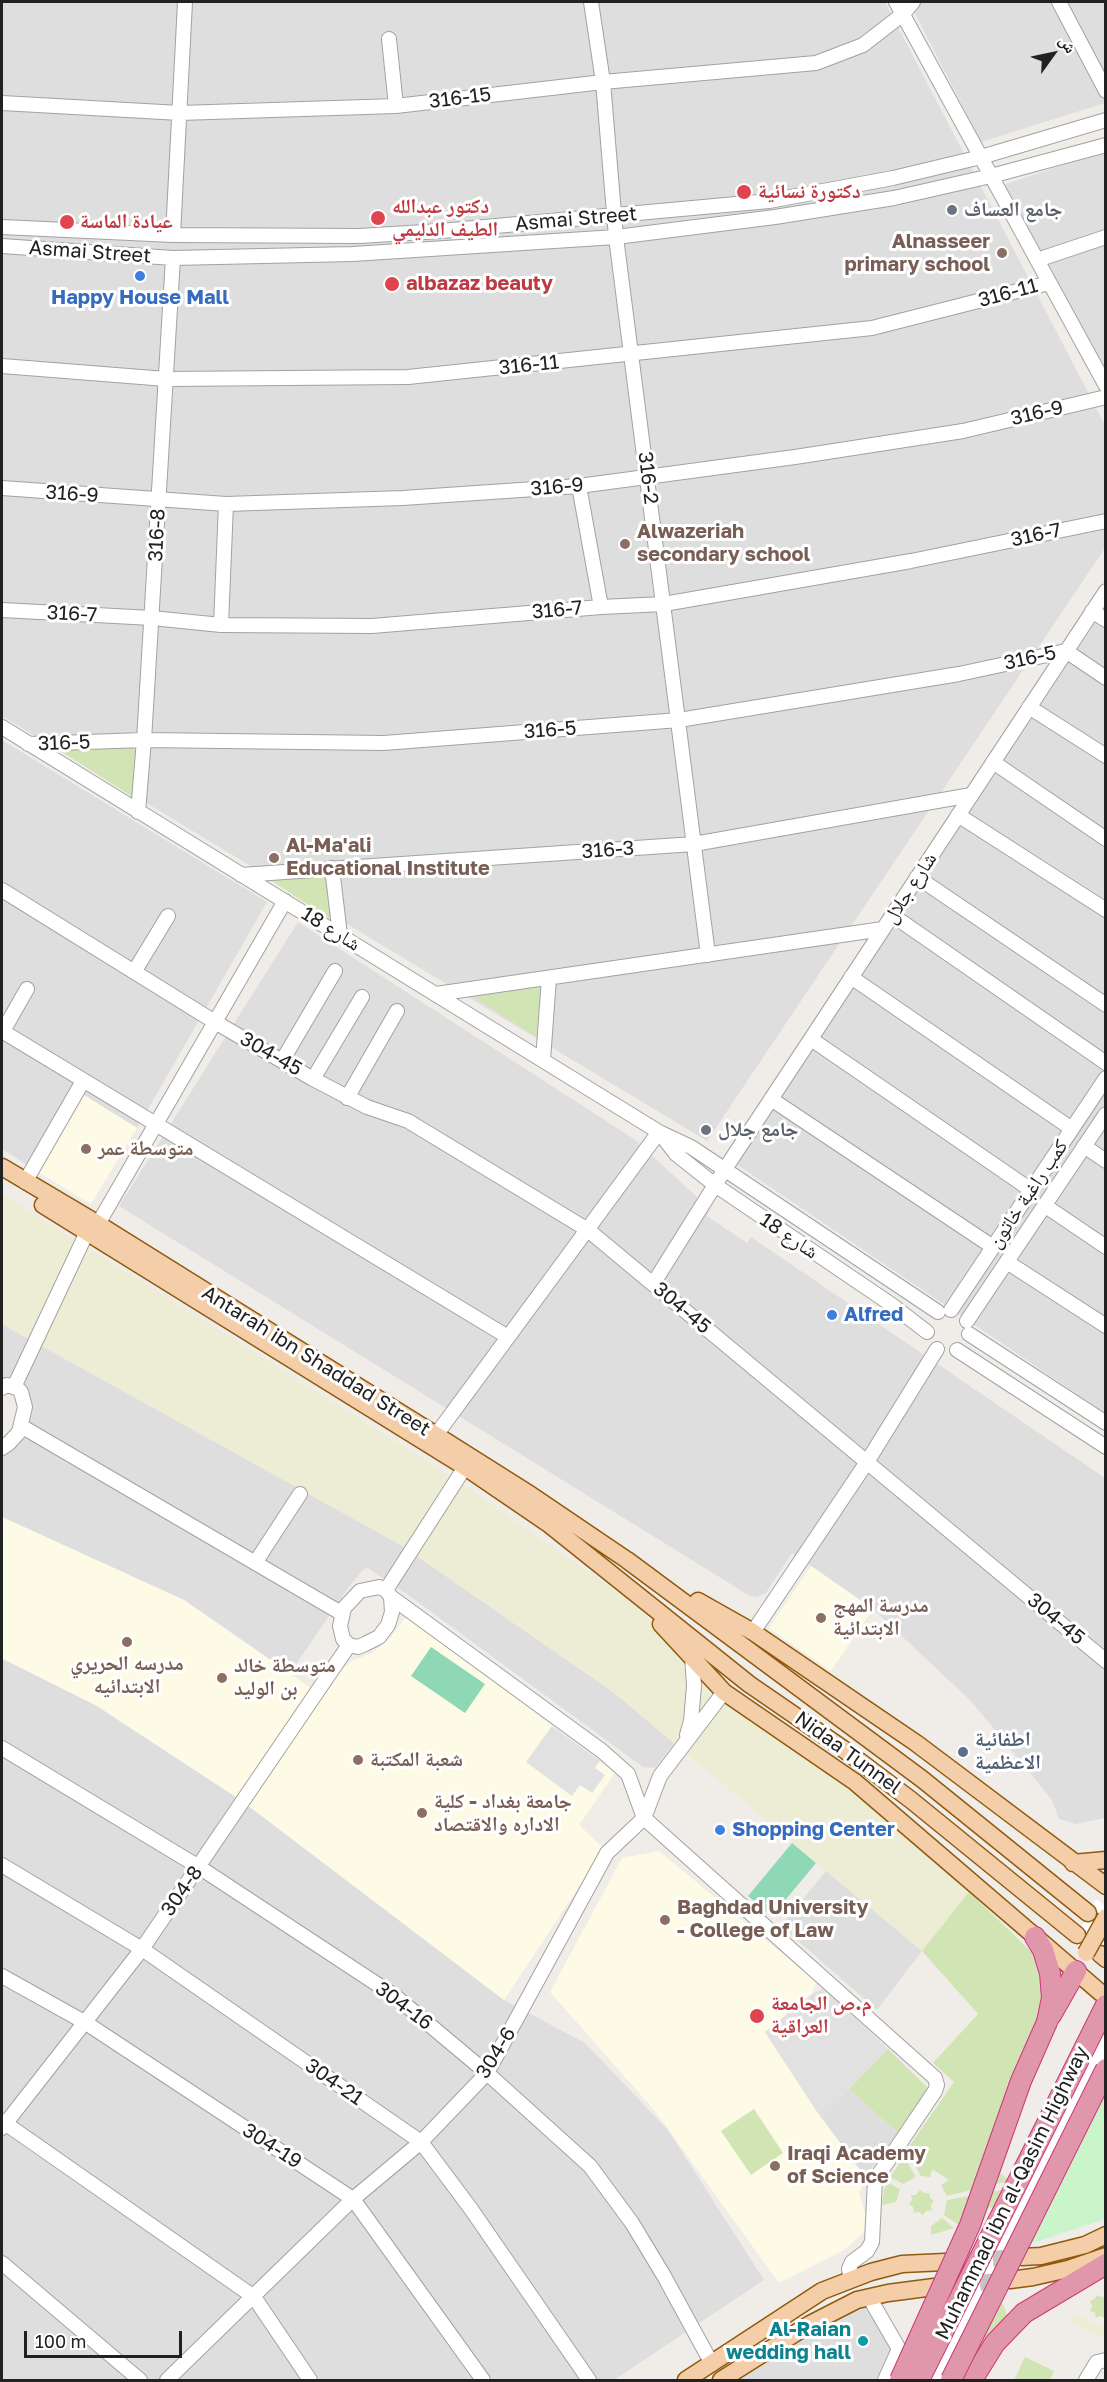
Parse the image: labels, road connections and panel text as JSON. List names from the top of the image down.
{
  "streets": {
    "highway": ["Muhammad ibn al-Qasim Highway"],
    "main road": ["Antarah ibn Shaddad Street", "Nidaa Tunnel"],
    "street": [
      "316-15",
      "Asmai Street",
      "316-11",
      "316-9",
      "316-2",
      "316-8",
      "316-7",
      "316-5",
      "316-3",
      "شارع جلال",
      "شارع 18",
      "304-45",
      "كمب راغبة خاتون",
      "304-8",
      "304-16",
      "304-6",
      "304-21",
      "304-19"
    ]
  },
  "crossings": [
    ["316-15", "316-2"],
    ["Asmai Street", "316-2"],
    ["Asmai Street", "316-8"],
    ["316-11", "316-2"],
    ["316-11", "316-8"],
    ["316-9", "316-2"],
    ["316-9", "316-8"],
    ["316-2", "316-7"],
    ["316-2", "316-5"],
    ["316-2", "316-3"],
    ["316-8", "316-7"],
    ["316-8", "316-5"],
    ["316-8", "شارع 18"],
    ["316-5", "شارع جلال"],
    ["316-5", "شارع 18"],
    ["316-3", "شارع جلال"],
    ["316-3", "شارع 18"],
    ["شارع جلال", "شارع 18"],
    ["شارع جلال", "304-45"],
    ["شارع 18", "كمب راغبة خاتون"],
    ["Antarah ibn Shaddad Street", "Nidaa Tunnel"],
    ["304-8", "304-16"],
    ["304-8", "304-21"],
    ["304-8", "304-19"],
    ["304-16", "304-6"],
    ["304-6", "304-21"],
    ["304-6", "304-19"]
  ],
  "places": [
    "دكتورة نسائية",
    "جامع العساف",
    "دكتور عبدالله الطيف الدليمي",
    "عيادة الماسة",
    "Alnasseer primary school",
    "Happy House Mall",
    "albazaz beauty",
    "Alwazeriah secondary school",
    "Al-Ma'ali Educational Institute",
    "جامع جلال",
    "متوسطة عمر",
    "Alfred",
    "مدرسة المهج الابتدائية",
    "مدرسه الحريري الابتدائيه",
    "متوسطة خالد بن الوليد",
    "اطفائية الاعظمية",
    "شعبة المكتبة",
    "جامعة بغداد - كلية الاداره والاقتصاد",
    "Shopping Center",
    "Baghdad University - College of Law",
    "م.ص الجامعة العراقية",
    "Iraqi Academy of Science",
    "Al-Raian wedding hall"
  ],
  "scale_bar": "100 m",
  "north": "top right"
}
